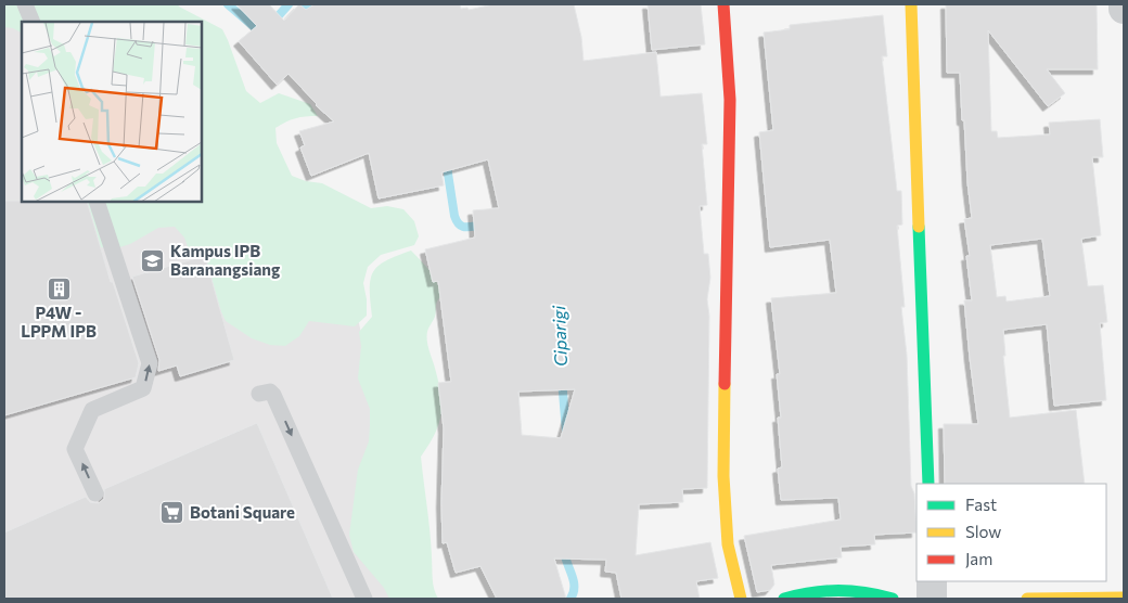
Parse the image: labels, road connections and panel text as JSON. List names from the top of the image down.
{
  "water": ["Ciparigi"],
  "places": {
    "school or university": ["Kampus IPB Baranangsiang"],
    "building": ["P4W - LPPM IPB"],
    "supermarket": ["Botani Square"]
  },
  "legend": ["Fast", "Slow", "Jam"]
}
